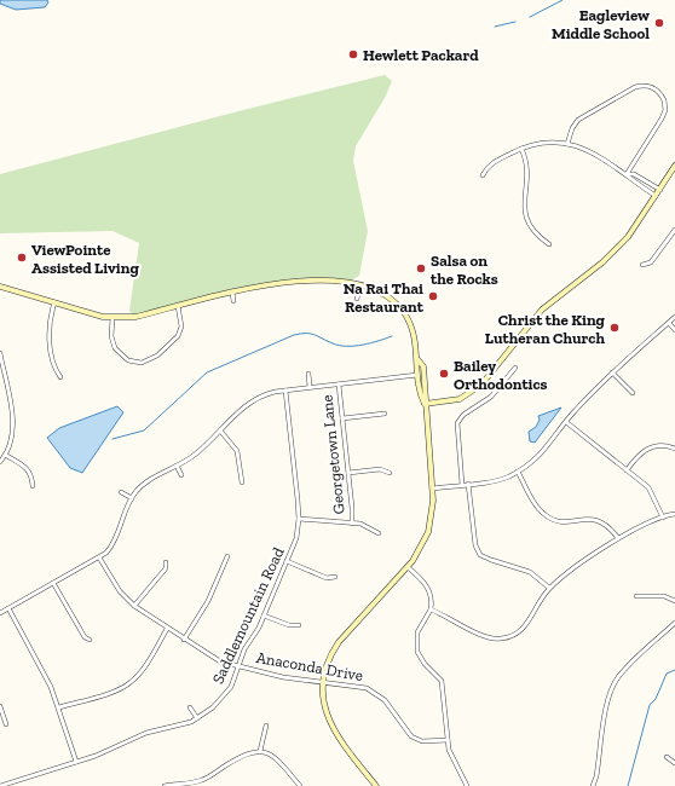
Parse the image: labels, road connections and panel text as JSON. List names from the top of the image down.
{
  "streets": {
    "street": ["Georgetown Lane", "Saddlemountain Road", "Anaconda Drive"]
  },
  "crossings": [
    ["Saddlemountain Road", "Anaconda Drive"]
  ],
  "places": [
    "Eagleview Middle School",
    "Hewlett Packard",
    "ViewPointe Assisted Living",
    "Salsa on the Rocks",
    "Na Rai Thai Restaurant",
    "Christ the King Lutheran Church",
    "Bailey Orthodontics"
  ]
}
